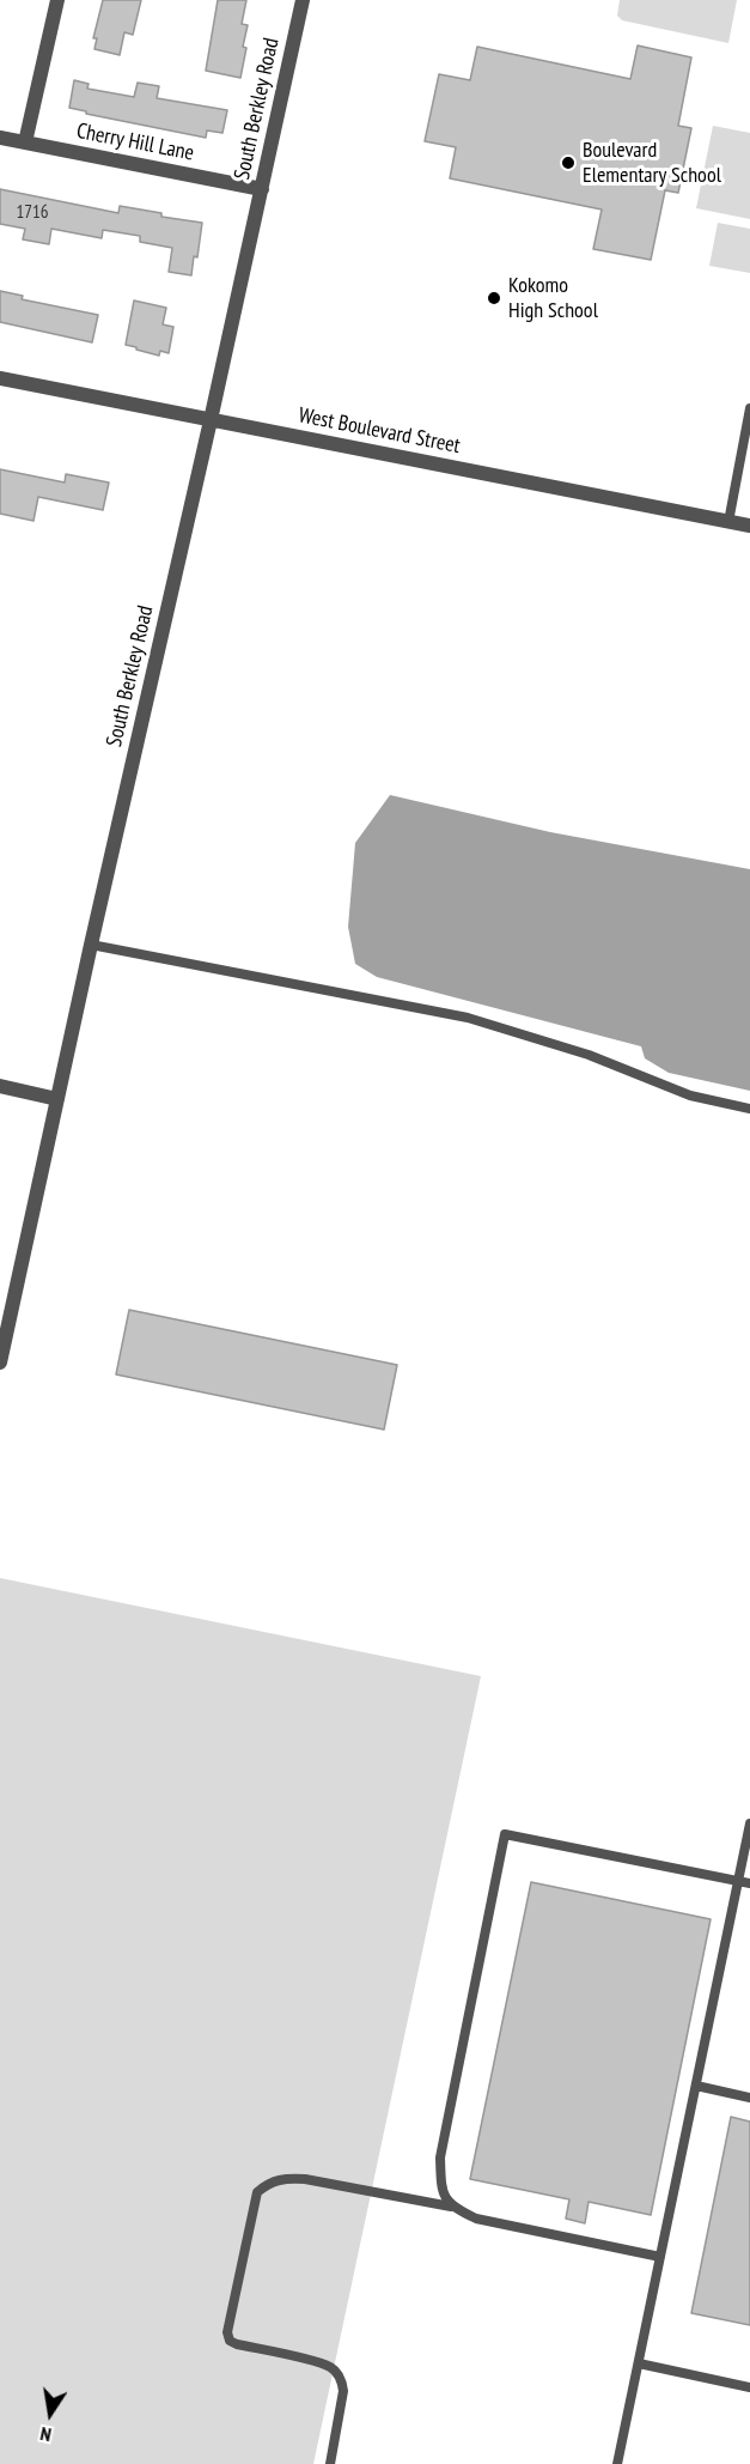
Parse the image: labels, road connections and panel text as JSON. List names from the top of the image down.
{
  "streets": {
    "street": ["South Berkley Road", "Cherry Hill Lane", "West Boulevard Street"]
  },
  "crossings": [
    ["South Berkley Road", "Cherry Hill Lane"],
    ["South Berkley Road", "West Boulevard Street"]
  ],
  "places": ["Boulevard Elementary School", "Kokomo High School"],
  "house_numbers": ["1716"],
  "north": "bottom"
}
